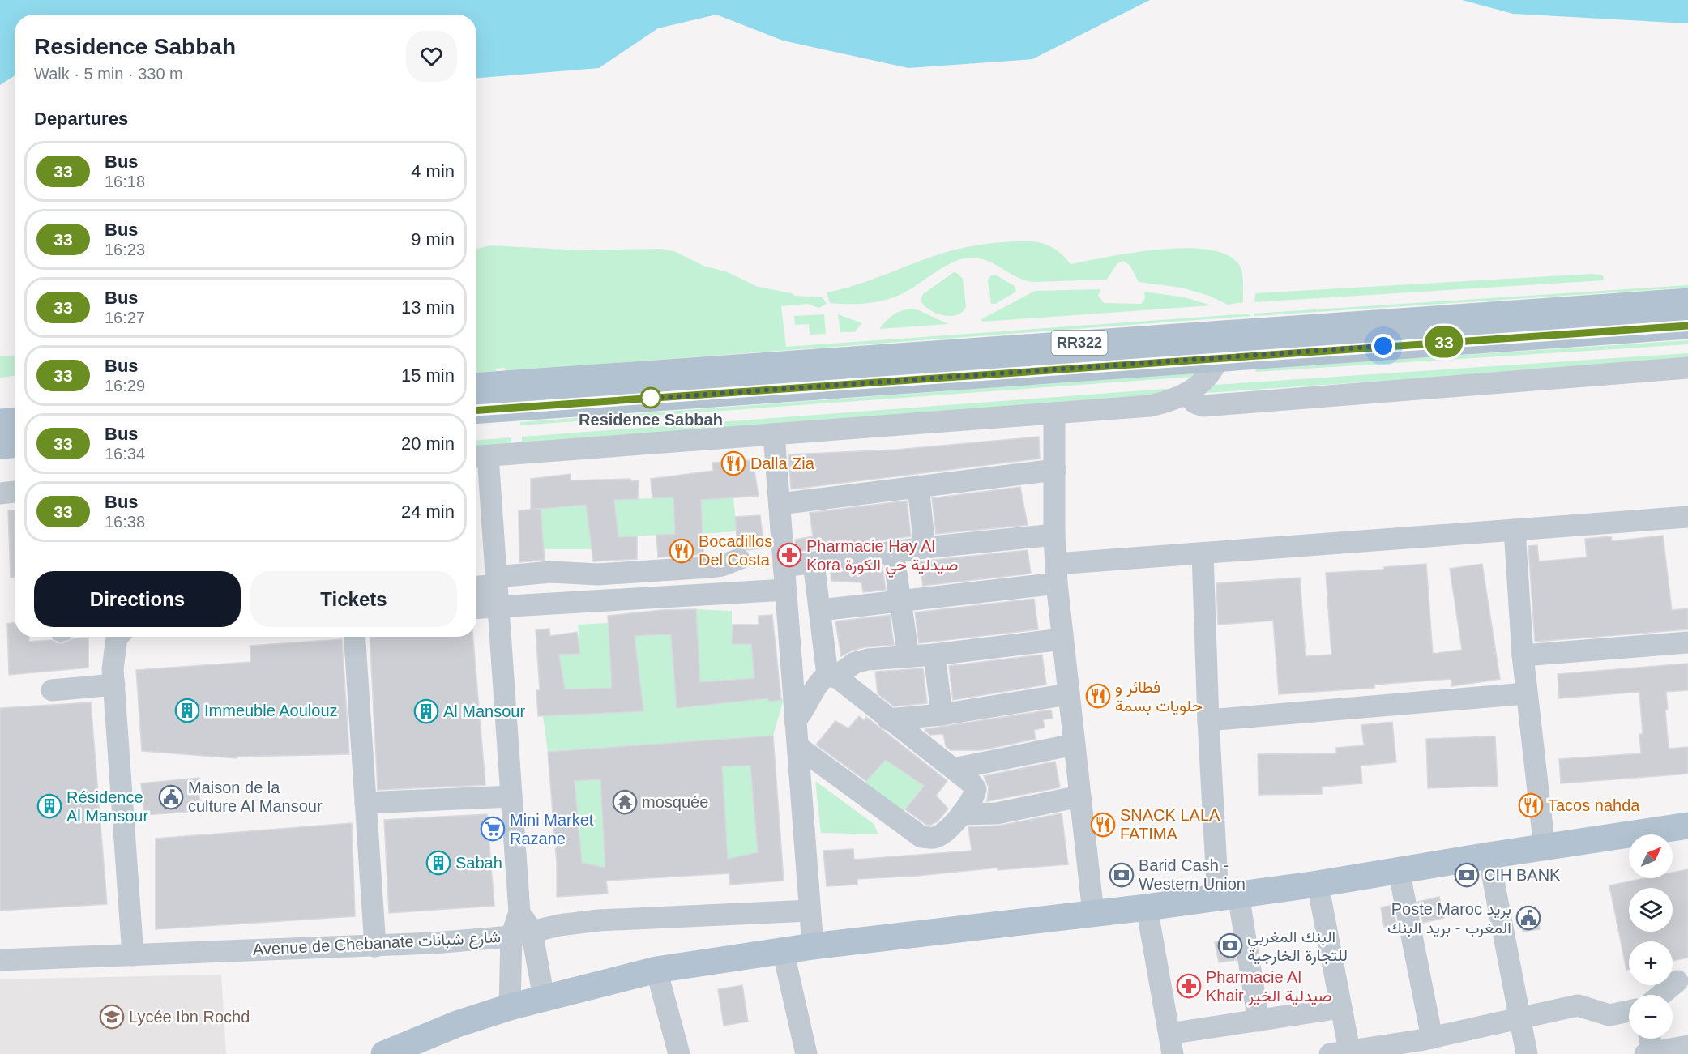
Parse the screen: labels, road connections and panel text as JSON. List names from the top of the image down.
{
  "streets": {
    "main road": ["RR322"],
    "street": ["Avenue de Chebanate شارع شبانات"]
  },
  "places": {
    "other": ["Residence Sabbah"],
    "restaurant": [
      "Dalla Zia",
      "Bocadillos Del Costa",
      "فطائر و حلويات بسمة",
      "Tacos nahda",
      "SNACK LALA FATIMA"
    ],
    "pharmacy": ["Pharmacie Hay Al Kora صيدلية حي الكورة", "Pharmacie Al Khair صيدلية الخير"],
    "building": [
      "Immeuble Aoulouz",
      "Al Mansour",
      "Résidence Al Mansour",
      "Sabah"
    ],
    "public building": ["Maison de la culture Al Mansour", "Poste Maroc بريد المغرب - بريد البنك"],
    "temple": ["mosquée"],
    "supermarket": ["Mini Market Razane"],
    "bank": ["Barid Cash - Western Union", "CIH BANK", "البنك المغربي للتجارة الخارجية"],
    "school or university": ["Lycée Ibn Rochd"]
  },
  "lines": ["bus line 33"],
  "north": "top right",
  "page": {
    "on_map": "33",
    "heading": [
      ["Residence Sabbah", "Walk · 5 min · 330 m"],
      "Departures"
    ],
    "list": [
      {
        "mark": "33",
        "name": "Bus",
        "note": "16:18",
        "value": "4 min"
      },
      {
        "mark": "33",
        "name": "Bus",
        "note": "16:23",
        "value": "9 min"
      },
      {
        "mark": "33",
        "name": "Bus",
        "note": "16:27",
        "value": "13 min"
      },
      {
        "mark": "33",
        "name": "Bus",
        "note": "16:29",
        "value": "15 min"
      },
      {
        "mark": "33",
        "name": "Bus",
        "note": "16:34",
        "value": "20 min"
      },
      {
        "mark": "33",
        "name": "Bus",
        "note": "16:38",
        "value": "24 min"
      }
    ],
    "buttons": ["Directions", "Tickets"],
    "map_buttons": ["+", "−"]
  }
}
